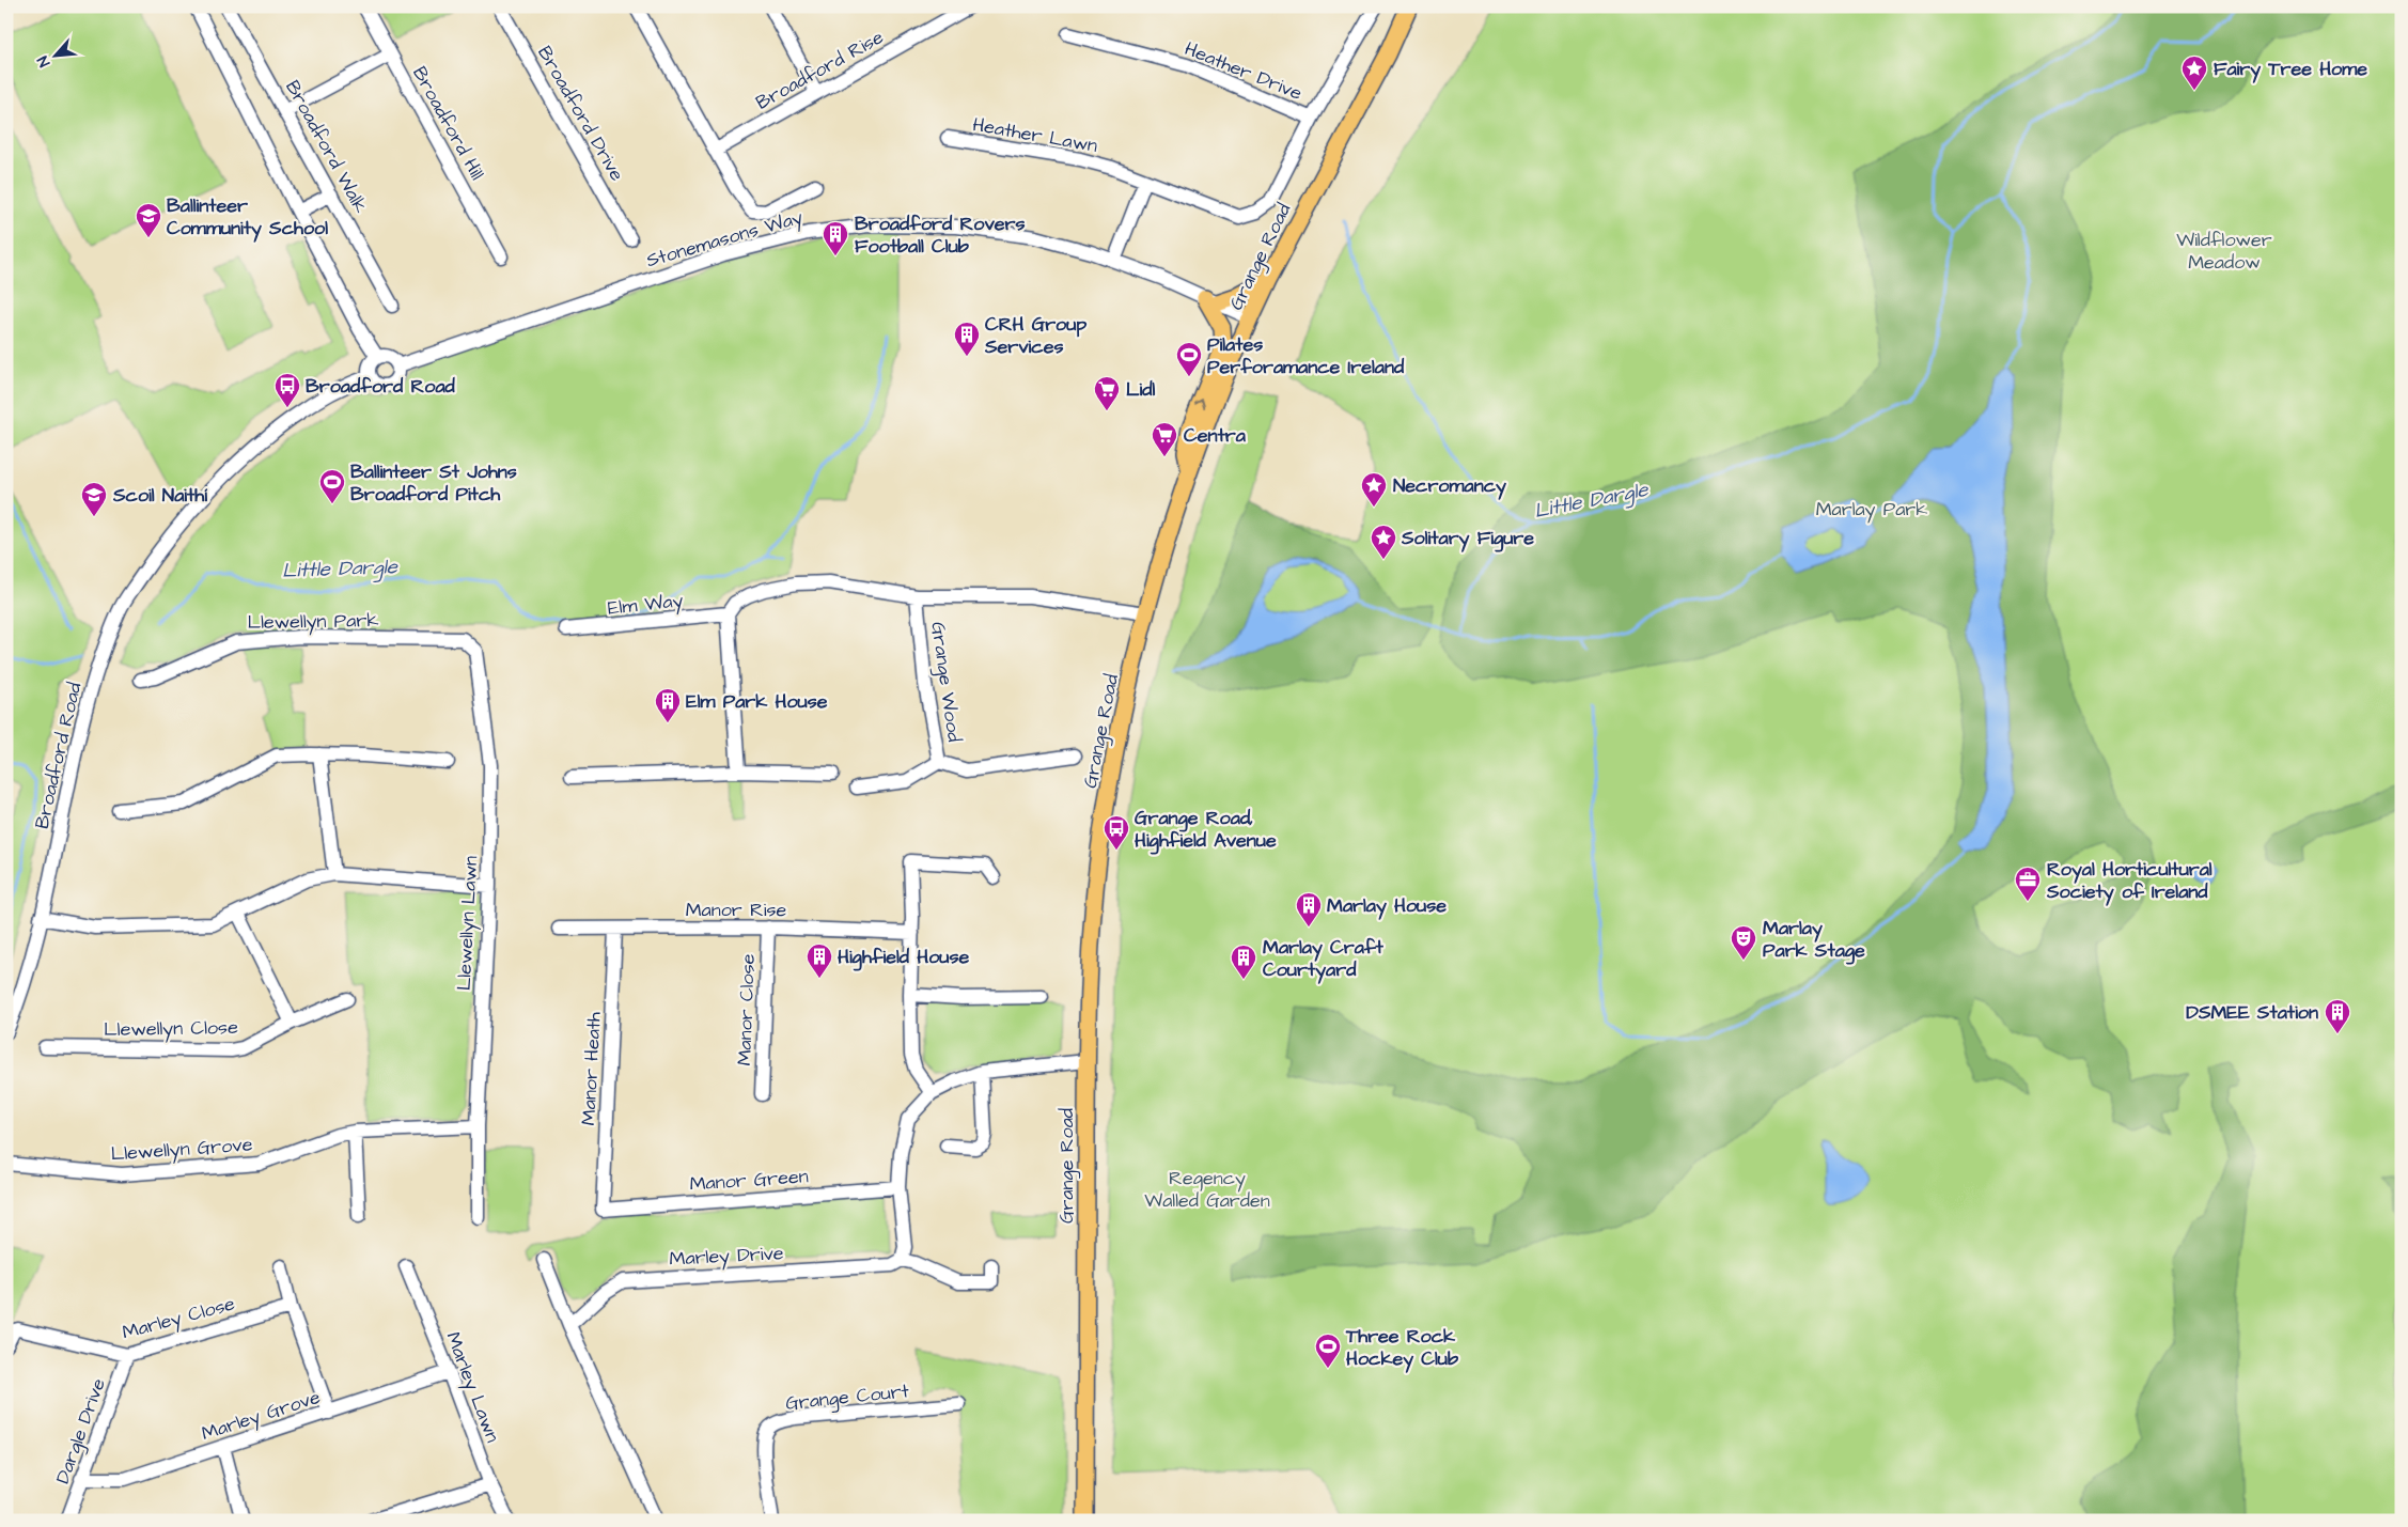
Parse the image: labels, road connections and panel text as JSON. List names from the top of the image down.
{
  "streets": {
    "main road": ["Grange Road"],
    "street": [
      "Broadford Rise",
      "Heather Drive",
      "Broadford Drive",
      "Broadford Hill",
      "Heather Lawn",
      "Broadford Walk",
      "Stonemasons Way",
      "Elm Way",
      "Llewellyn Park",
      "Grange Wood",
      "Broadford Road",
      "Manor Rise",
      "Llewellyn Lawn",
      "Manor Close",
      "Llewellyn Close",
      "Manor Heath",
      "Llewellyn Grove",
      "Manor Green",
      "Marley Drive",
      "Marley Close",
      "Marley Lawn",
      "Grange Court",
      "Marley Grove",
      "Dargle Drive"
    ]
  },
  "crossings": [
    ["Heather Drive", "Heather Lawn"],
    ["Stonemasons Way", "Grange Road"],
    ["Stonemasons Way", "Broadford Road"],
    ["Grange Road", "Grange Wood"],
    ["Elm Way", "Grange Wood"],
    ["Llewellyn Park", "Llewellyn Lawn"],
    ["Manor Rise", "Manor Close"],
    ["Manor Rise", "Manor Heath"],
    ["Llewellyn Lawn", "Llewellyn Grove"],
    ["Manor Heath", "Manor Green"],
    ["Marley Close", "Dargle Drive"],
    ["Marley Lawn", "Marley Grove"],
    ["Marley Grove", "Dargle Drive"]
  ],
  "water": ["Little Dargle"],
  "parks": ["Wildflower Meadow", "Marlay Park", "Regency Walled Garden"],
  "places": {
    "place": ["Fairy Tree Home", "Necromancy", "Solitary Figure"],
    "school or university": ["Ballinteer Community School", "Scoil Naithí"],
    "building": [
      "Broadford Rovers Football Club",
      "CRH Group Services",
      "Elm Park House",
      "Marlay House",
      "Highfield House",
      "Marlay Craft Courtyard",
      "DSMEE Station"
    ],
    "sports": ["Pilates Perforamance Ireland", "Ballinteer St Johns Broadford Pitch", "Three Rock Hockey Club"],
    "bus stop": ["Broadford Road", "Grange Road, Highfield Avenue"],
    "supermarket": ["Lidl", "Centra"],
    "office": ["Royal Horticultural Society of Ireland"],
    "theatre": ["Marlay Park Stage"]
  },
  "north": "bottom left"
}
